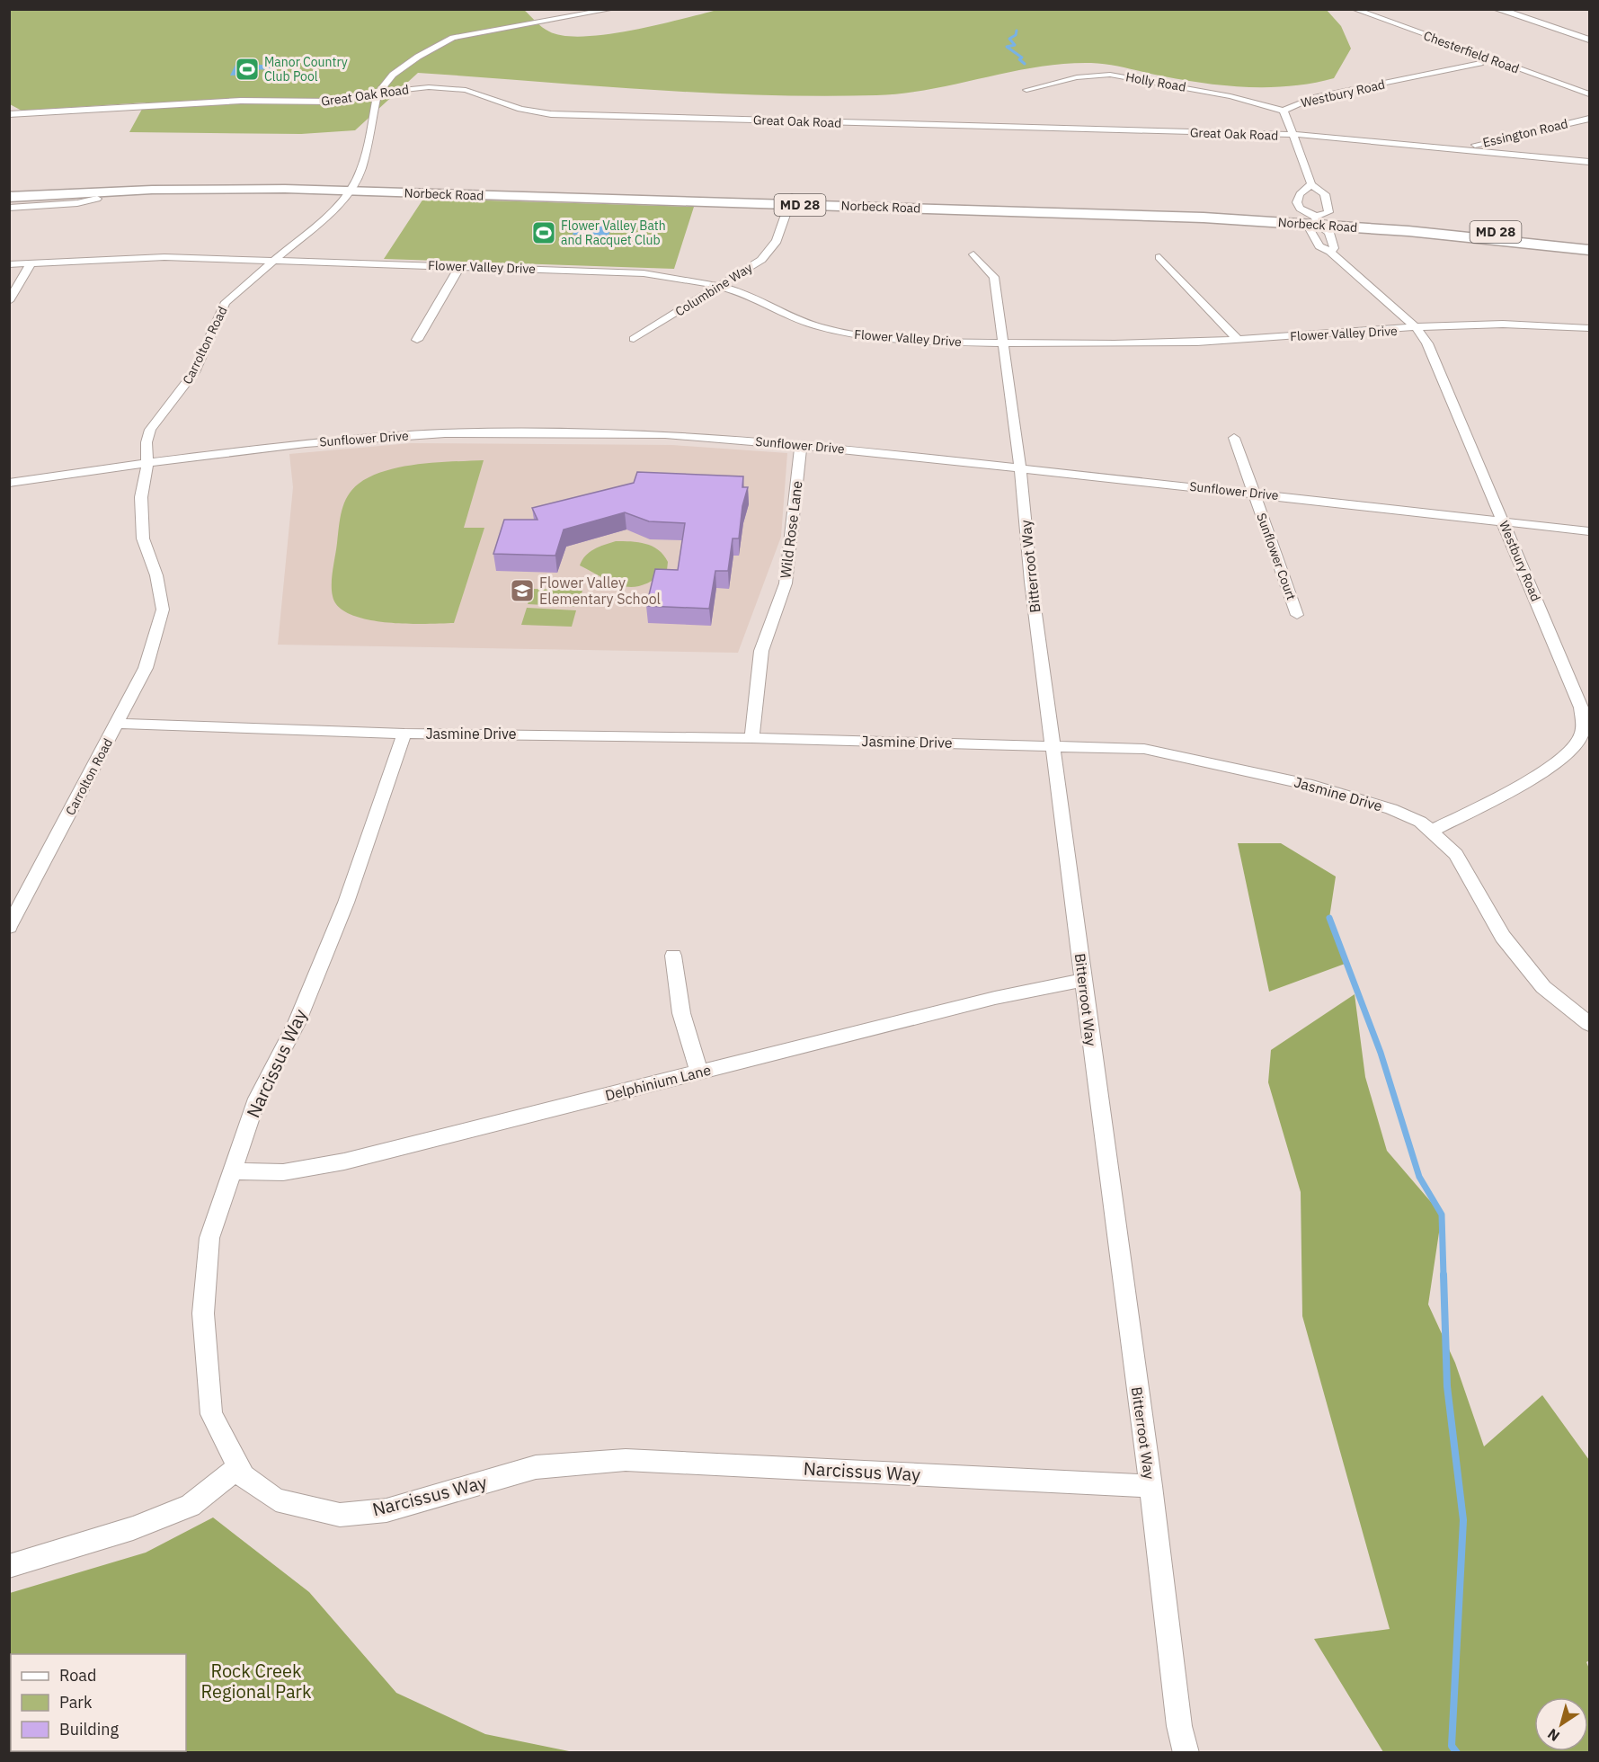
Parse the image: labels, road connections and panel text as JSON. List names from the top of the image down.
{
  "streets": {
    "main road": ["Norbeck Road", "MD 28"],
    "street": [
      "Chesterfield Road",
      "Holly Road",
      "Westbury Road",
      "Great Oak Road",
      "Essington Road",
      "Flower Valley Drive",
      "Columbine Way",
      "Carrolton Road",
      "Sunflower Drive",
      "Wild Rose Lane",
      "Sunflower Court",
      "Bitterroot Way",
      "Jasmine Drive",
      "Narcissus Way",
      "Delphinium Lane"
    ]
  },
  "crossings": [
    ["Holly Road", "Westbury Road"],
    ["Westbury Road", "Great Oak Road"],
    ["Westbury Road", "Norbeck Road"],
    ["Westbury Road", "Flower Valley Drive"],
    ["Westbury Road", "Sunflower Drive"],
    ["Westbury Road", "Jasmine Drive"],
    ["Great Oak Road", "Essington Road"],
    ["Great Oak Road", "Carrolton Road"],
    ["Norbeck Road", "Columbine Way"],
    ["Norbeck Road", "Carrolton Road"],
    ["Flower Valley Drive", "Columbine Way"],
    ["Flower Valley Drive", "Carrolton Road"],
    ["Flower Valley Drive", "Bitterroot Way"],
    ["Carrolton Road", "Sunflower Drive"],
    ["Carrolton Road", "Jasmine Drive"],
    ["Sunflower Drive", "Wild Rose Lane"],
    ["Sunflower Drive", "Sunflower Court"],
    ["Sunflower Drive", "Bitterroot Way"],
    ["Wild Rose Lane", "Jasmine Drive"],
    ["Bitterroot Way", "Jasmine Drive"],
    ["Bitterroot Way", "Narcissus Way"],
    ["Bitterroot Way", "Delphinium Lane"],
    ["Jasmine Drive", "Narcissus Way"],
    ["Narcissus Way", "Delphinium Lane"]
  ],
  "parks": ["Rock Creek Regional Park"],
  "places": {
    "sports": ["Manor Country Club Pool", "Flower Valley Bath and Racquet Club"],
    "school or university": ["Flower Valley Elementary School"]
  },
  "legend": ["Road", "Park", "Building"],
  "north": "bottom left"
}
